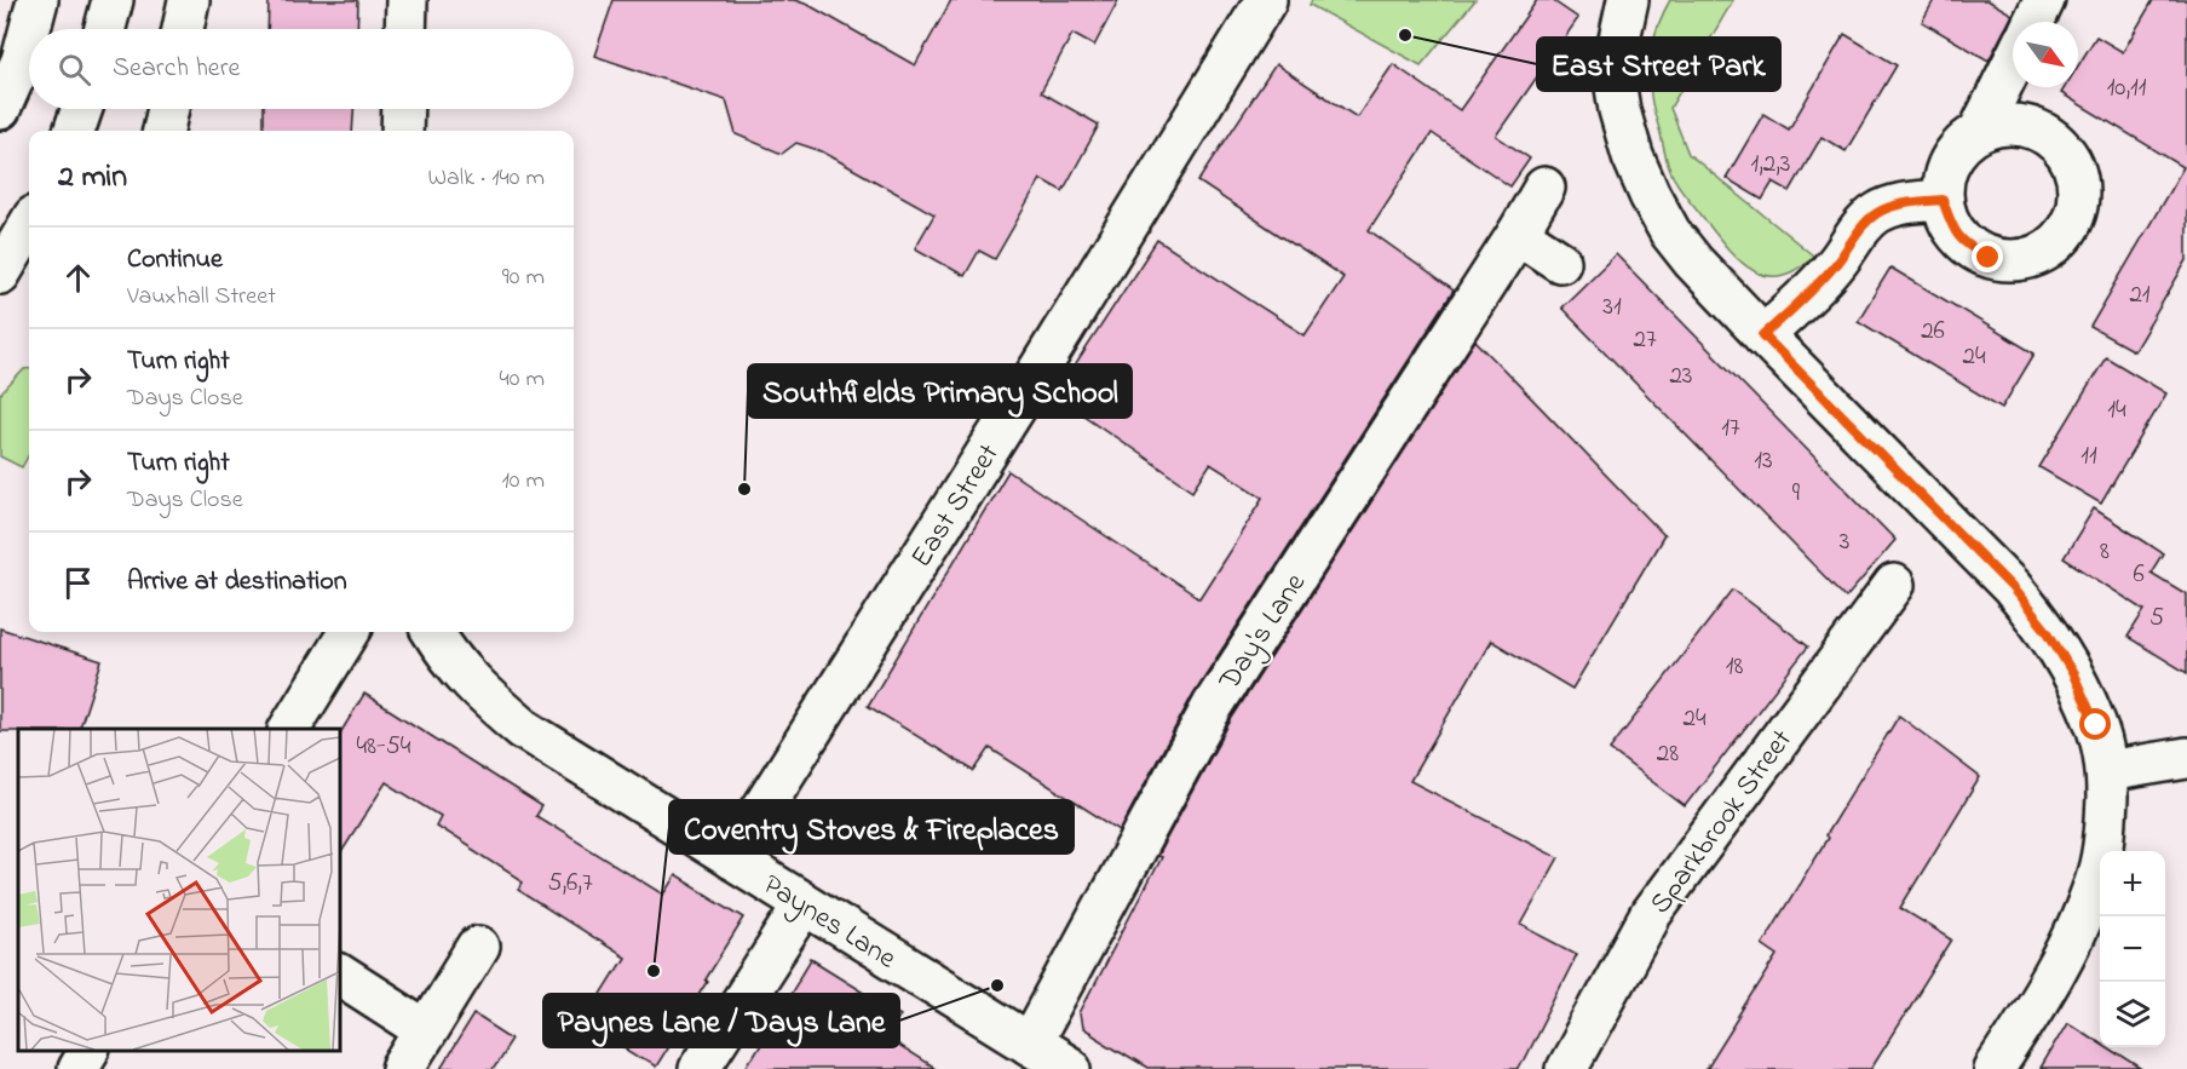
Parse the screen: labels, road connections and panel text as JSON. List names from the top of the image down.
{
  "streets": {
    "main road": [
      "East Street",
      "Day's Lane",
      "Sparkbrook Street",
      "Paynes Lane"
    ]
  },
  "crossings": [
    ["East Street", "Paynes Lane"],
    ["Day's Lane", "Paynes Lane"]
  ],
  "places": [
    "East Street Park",
    "Southfields Primary School",
    "Coventry Stoves & Fireplaces",
    "Paynes Lane / Days Lane"
  ],
  "house_numbers": [
    "10,11",
    "1,2,3",
    "21",
    "31",
    "26",
    "27",
    "24",
    "23",
    "14",
    "17",
    "11",
    "13",
    "9",
    "3",
    "8",
    "6",
    "5",
    "18",
    "24",
    "48-54",
    "28",
    "5,6,7"
  ],
  "north": "bottom right",
  "page": {
    "search": "Search here",
    "heading": ["2 min", "Walk · 140 m"],
    "list": [
      ["Continue", "Vauxhall Street", "90 m"],
      ["Turn right", "Days Close", "40 m"],
      ["Turn right", "Days Close", "10 m"],
      "Arrive at destination"
    ],
    "map_buttons": ["+", "−"]
  }
}
